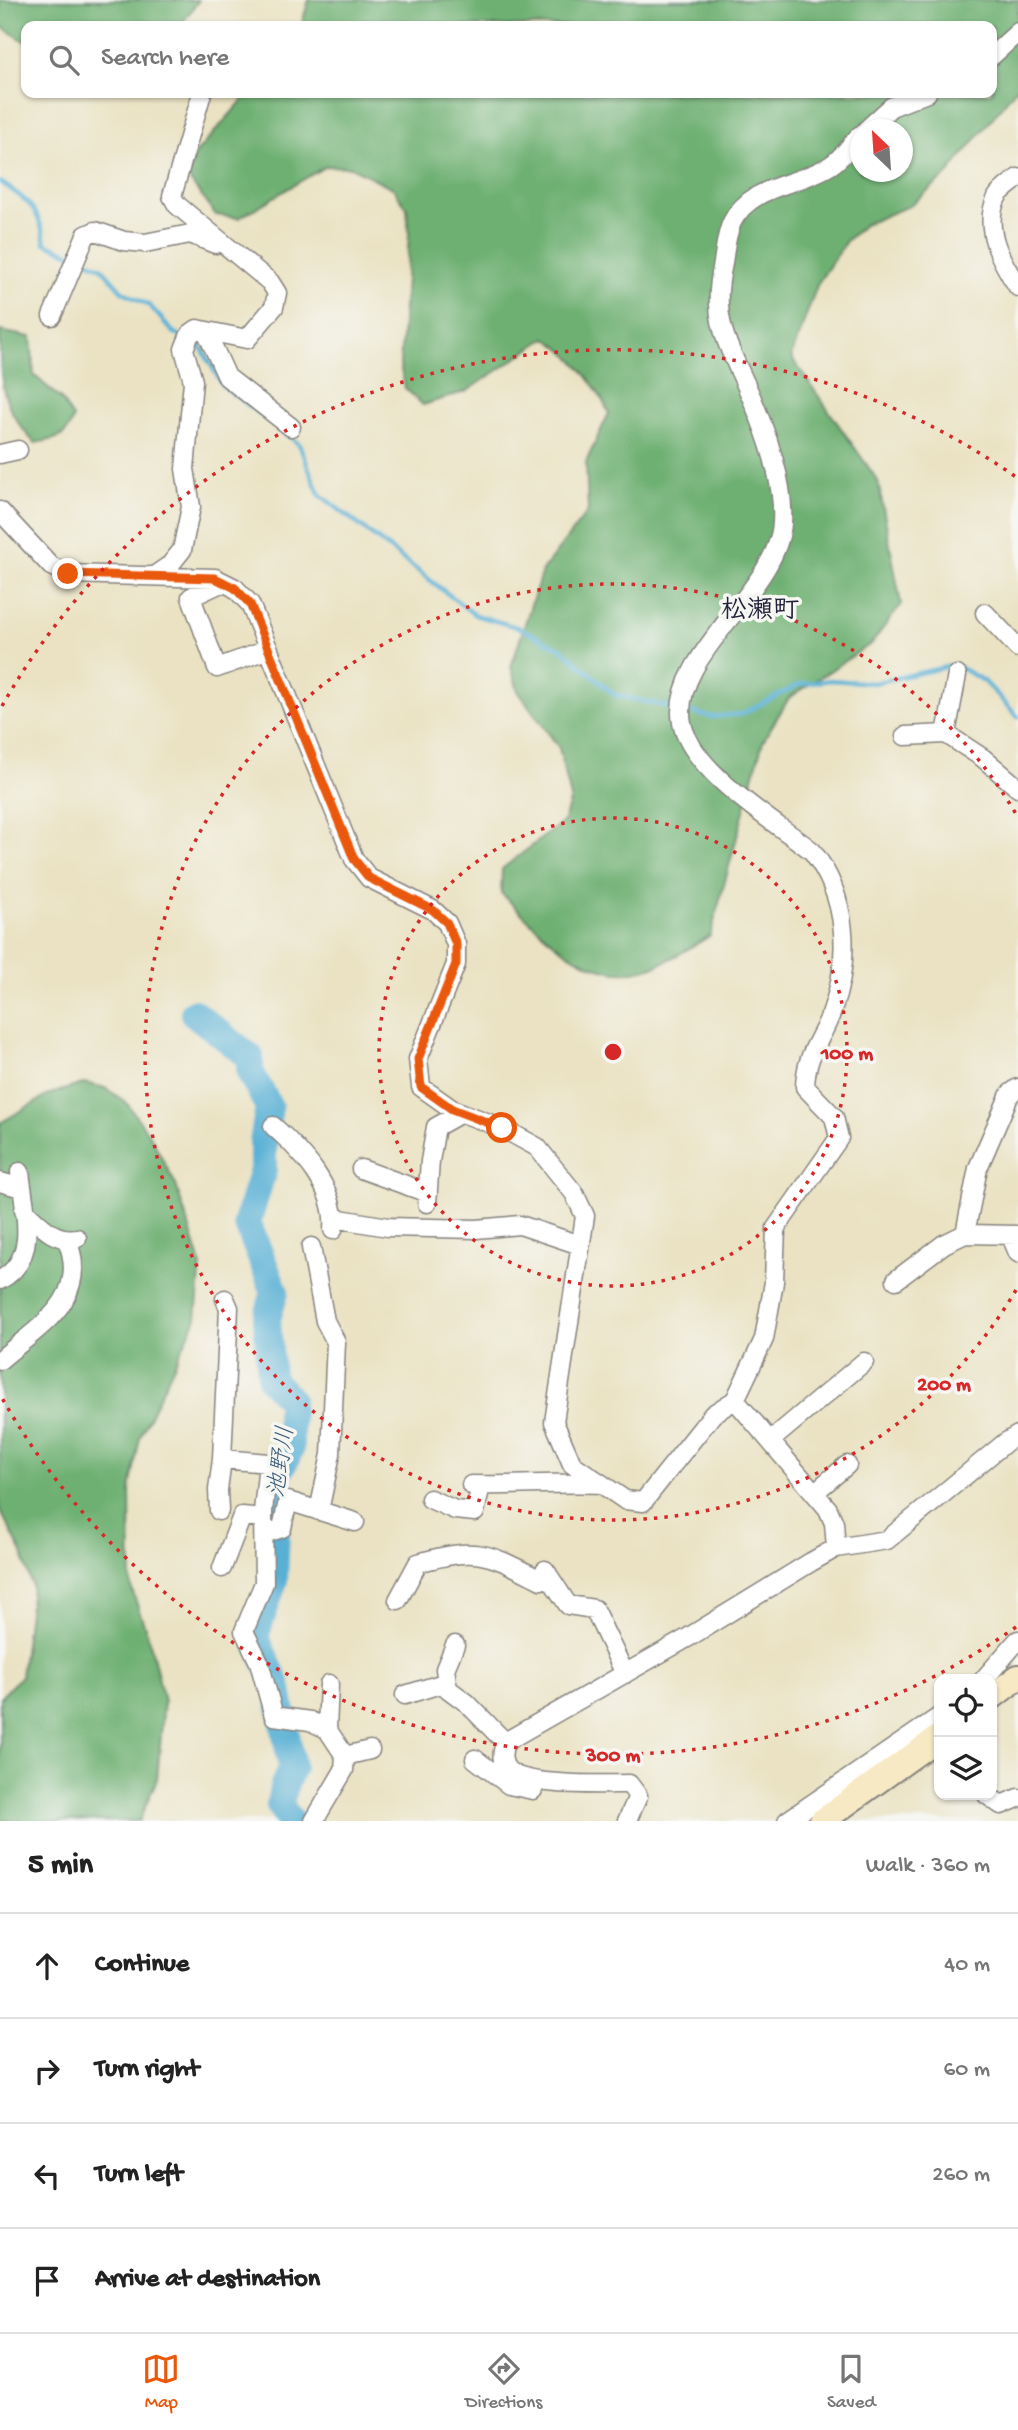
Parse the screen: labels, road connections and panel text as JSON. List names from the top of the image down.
{
  "districts": ["松瀬町"],
  "water": ["池野川"],
  "north": "top left",
  "page": {
    "search": "Search here",
    "heading": ["5 min", "Walk · 360 m"],
    "list": [
      ["Continue", "40 m"],
      ["Turn right", "60 m"],
      ["Turn left", "260 m"],
      "Arrive at destination"
    ],
    "nav": ["Map", "Directions", "Saved"]
  },
  "rings": ["100 m", "200 m", "300 m"]
}
